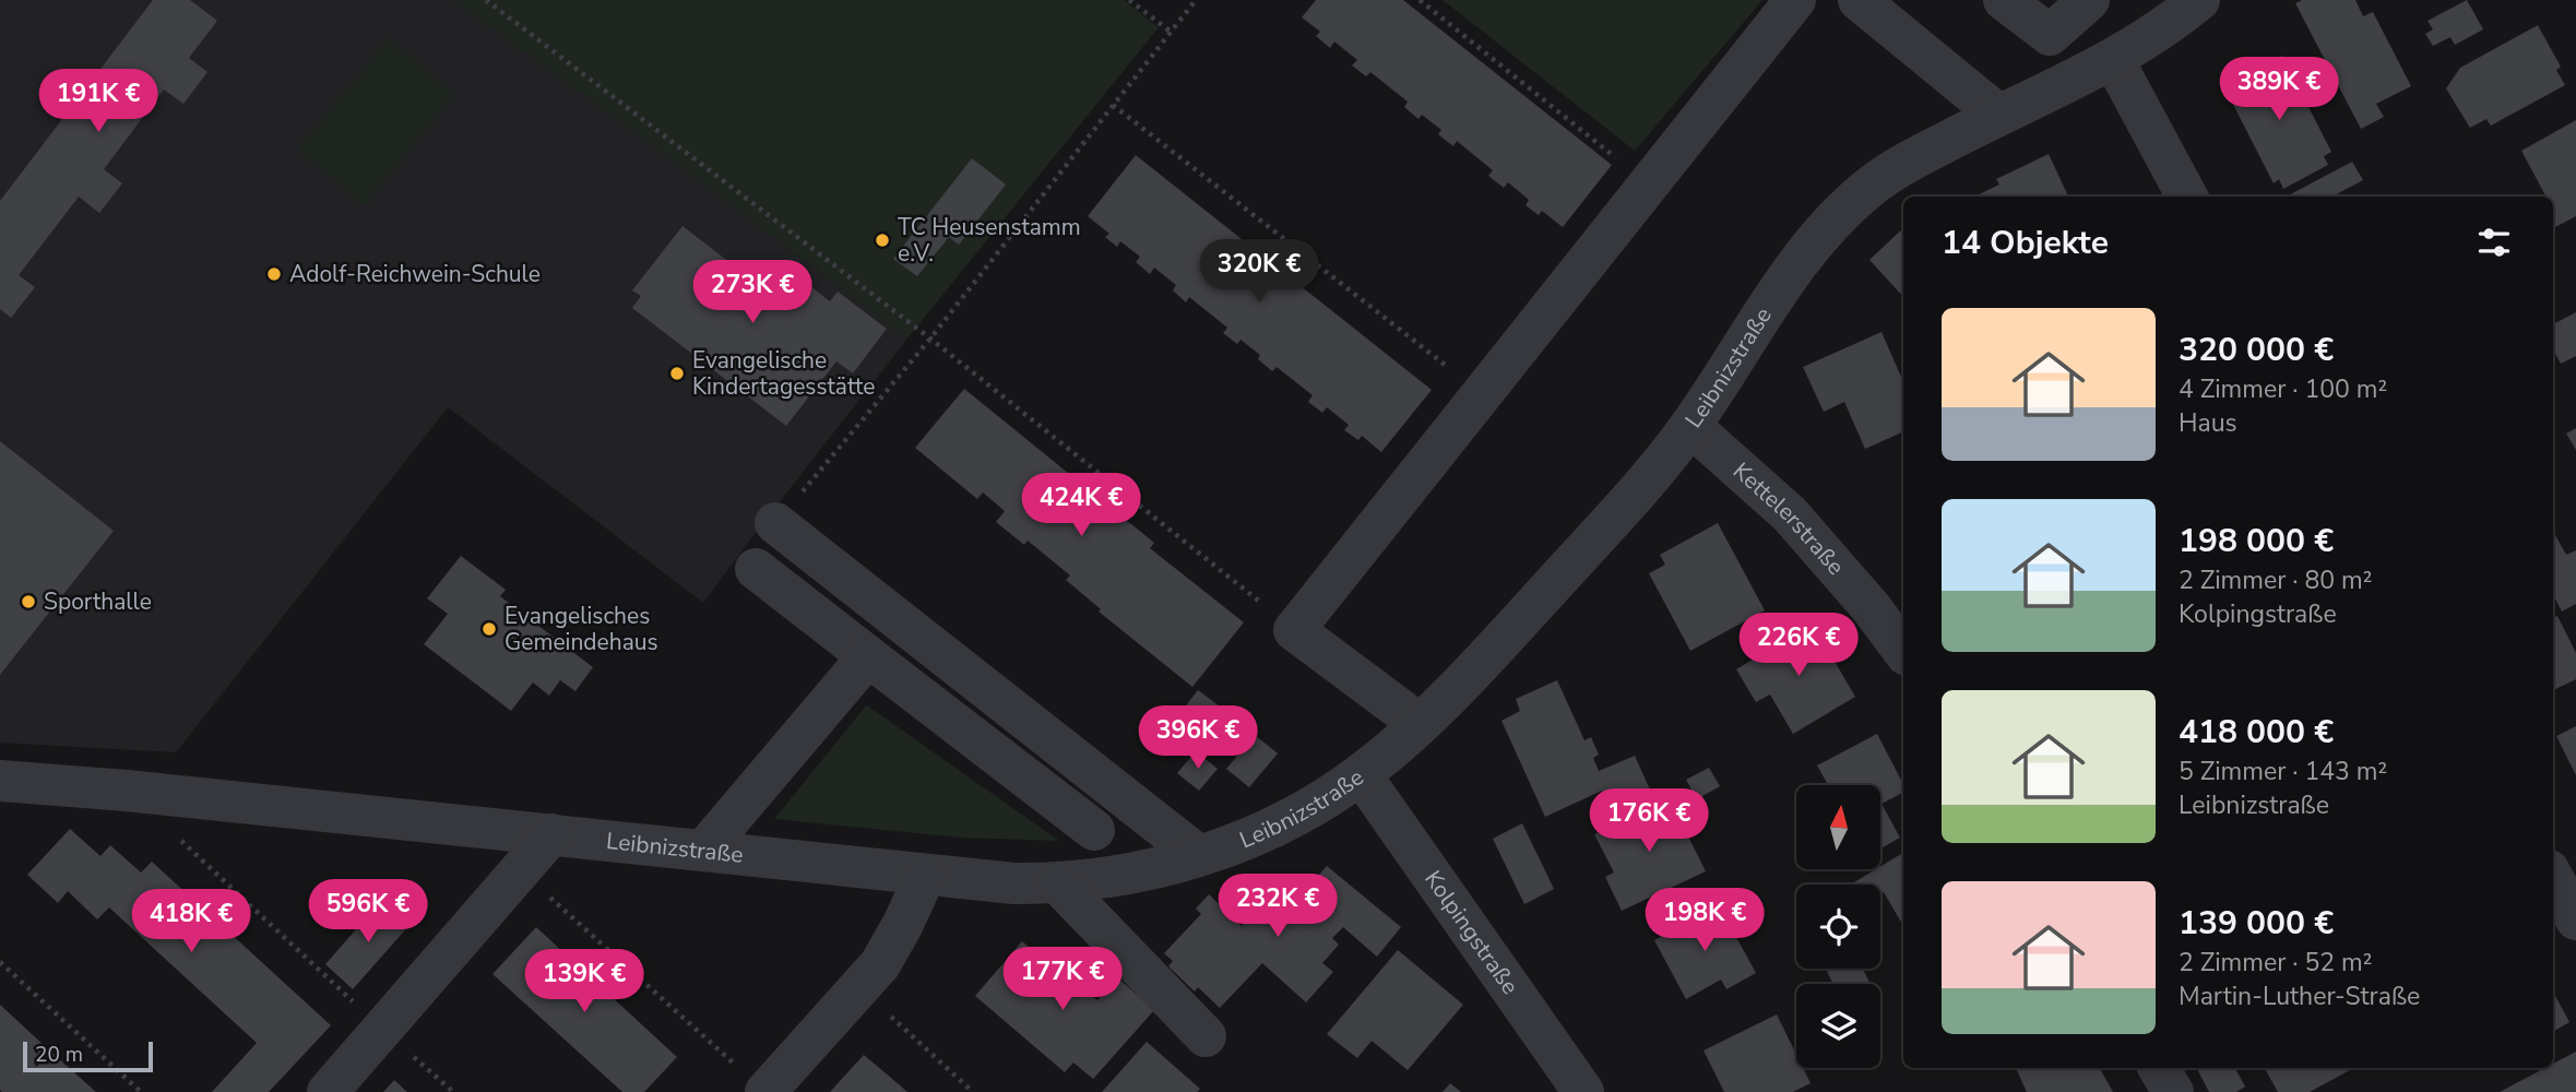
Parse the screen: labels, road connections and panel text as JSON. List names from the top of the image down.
{
  "streets": {
    "street": ["Leibnizstraße", "Kettelerstraße", "Kolpingstraße"]
  },
  "crossings": [
    ["Leibnizstraße", "Kettelerstraße"],
    ["Leibnizstraße", "Kolpingstraße"]
  ],
  "places": [
    "TC Heusenstamm e.V.",
    "Adolf-Reichwein-Schule",
    "Evangelische Kindertagesstätte",
    "Sporthalle",
    "Evangelisches Gemeindehaus"
  ],
  "scale_bar": "20 m",
  "north": "top",
  "page": {
    "price": [
      "389K €",
      "191K €",
      "320K €",
      "273K €",
      "424K €",
      "226K €",
      "396K €",
      "176K €",
      "232K €",
      "596K €",
      "198K €",
      "418K €",
      "177K €",
      "139K €"
    ],
    "heading": "14 Objekte",
    "list": [
      {
        "name": "320 000 €",
        "note": "4 Zimmer · 100 m² · Haus"
      },
      {
        "name": "198 000 €",
        "note": "2 Zimmer · 80 m² · Kolpingstraße"
      },
      {
        "name": "418 000 €",
        "note": "5 Zimmer · 143 m² · Leibnizstraße"
      },
      {
        "name": "139 000 €",
        "note": "2 Zimmer · 52 m² · Martin-Luther-Straße"
      }
    ],
    "scale": "20 m"
  }
}
